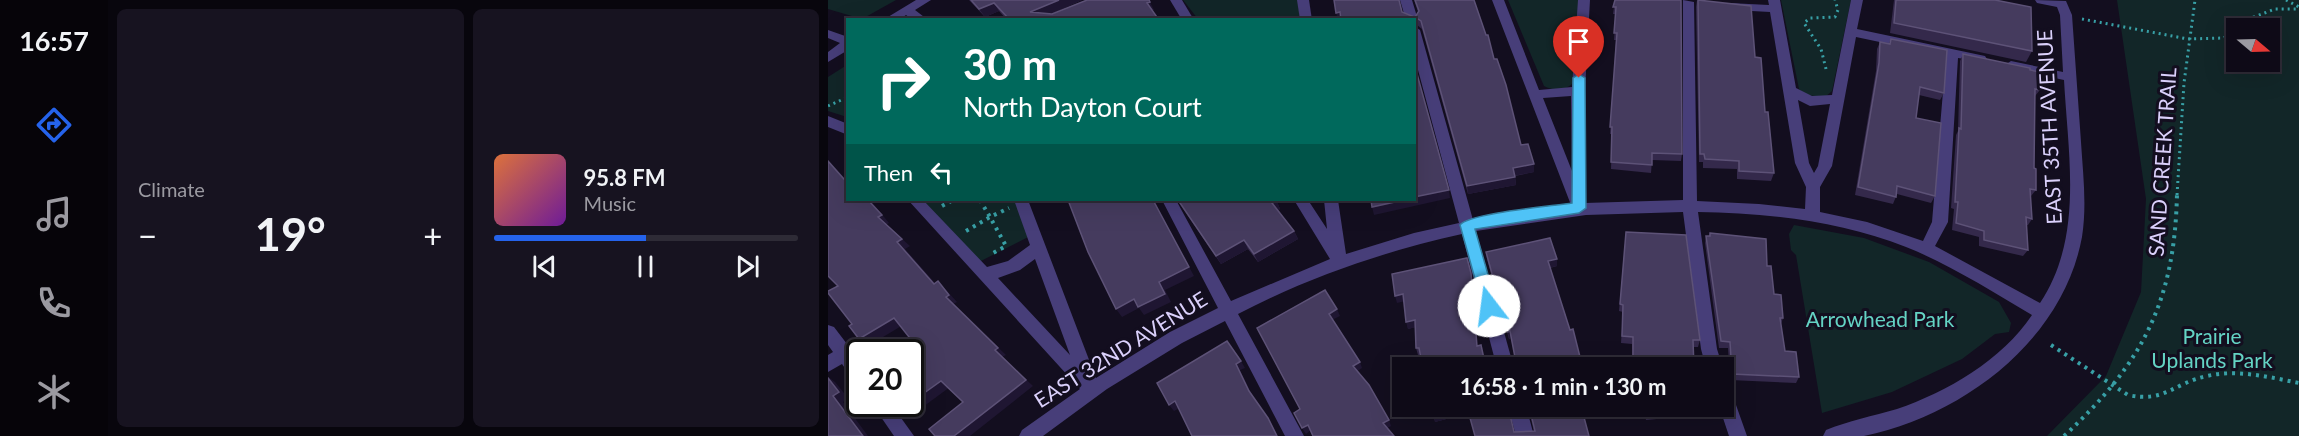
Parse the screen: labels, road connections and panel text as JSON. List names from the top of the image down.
{
  "streets": {
    "street": ["EAST 35TH AVENUE", "EAST 32ND AVENUE"],
    "path": ["SAND CREEK TRAIL"]
  },
  "crossings": [
    ["EAST 35TH AVENUE", "EAST 32ND AVENUE"]
  ],
  "parks": ["Arrowhead Park", "Prairie Uplands Park"],
  "north": "right",
  "page": {
    "tabs": "16:57",
    "tile": "Climate",
    "turn": ["30 m", "North Dayton Court"],
    "then": "Then",
    "song": ["95.8 FM", "Music"],
    "heat": ["−", "19°", "+"],
    "limit": "20",
    "trip": "16:58 · 1 min · 130 m"
  }
}
